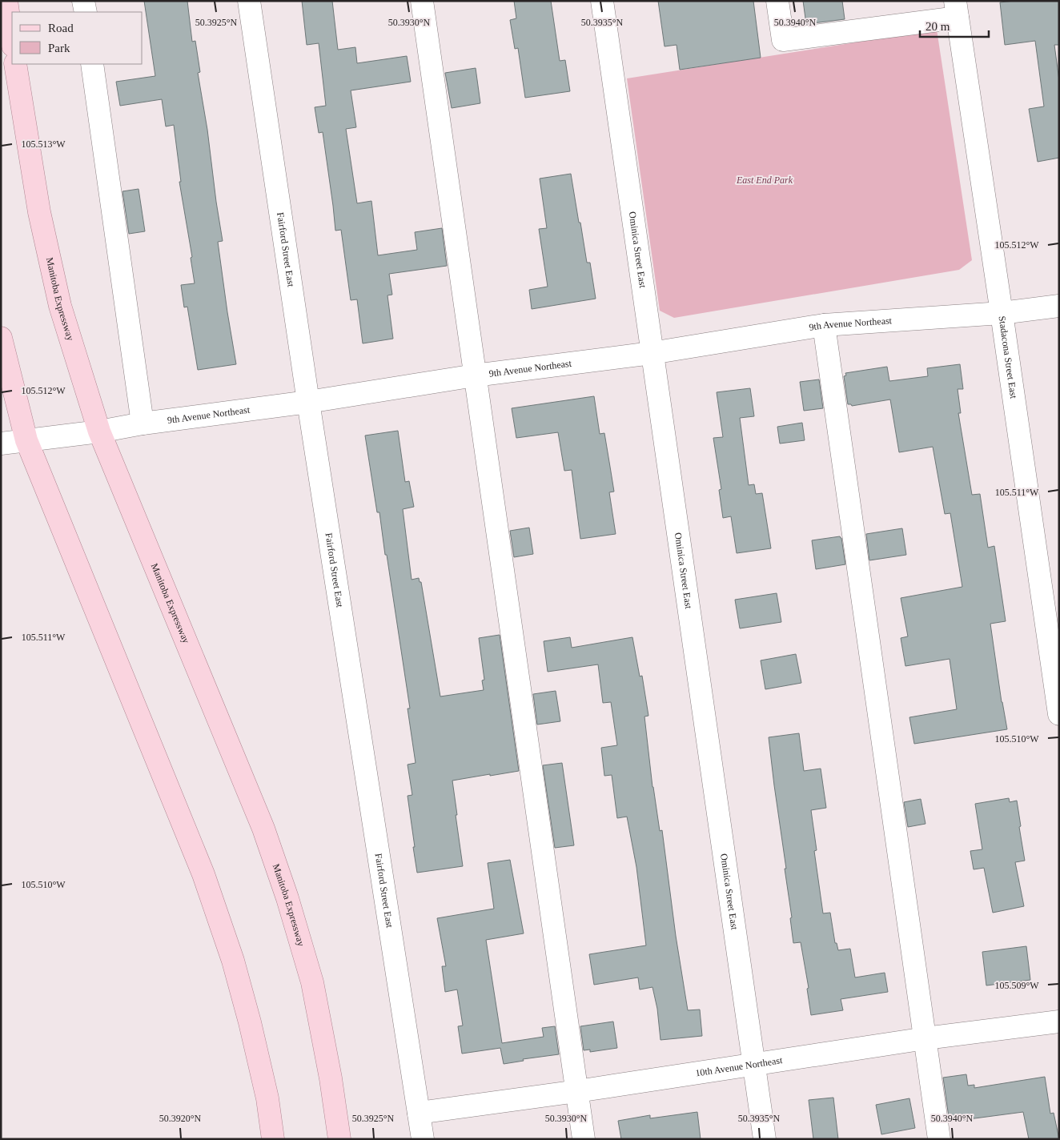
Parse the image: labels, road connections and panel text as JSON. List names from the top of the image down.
{
  "streets": {
    "main road": ["Manitoba Expressway"],
    "street": [
      "Ominica Street East",
      "Fairford Street East",
      "9th Avenue Northeast",
      "Stadacona Street East",
      "10th Avenue Northeast"
    ]
  },
  "crossings": [
    ["Ominica Street East", "9th Avenue Northeast"],
    ["Ominica Street East", "10th Avenue Northeast"],
    ["Fairford Street East", "9th Avenue Northeast"],
    ["Fairford Street East", "10th Avenue Northeast"],
    ["Manitoba Expressway", "9th Avenue Northeast"],
    ["9th Avenue Northeast", "Stadacona Street East"]
  ],
  "parks": ["East End Park"],
  "legend": ["Road", "Park"],
  "scale_bar": "20 m",
  "coordinates": [
    "50.3925°N",
    "50.3930°N",
    "50.3935°N",
    "50.3940°N",
    "105.513°W",
    "105.512°W",
    "105.511°W",
    "105.510°W",
    "105.509°W",
    "50.3920°N"
  ]
}
